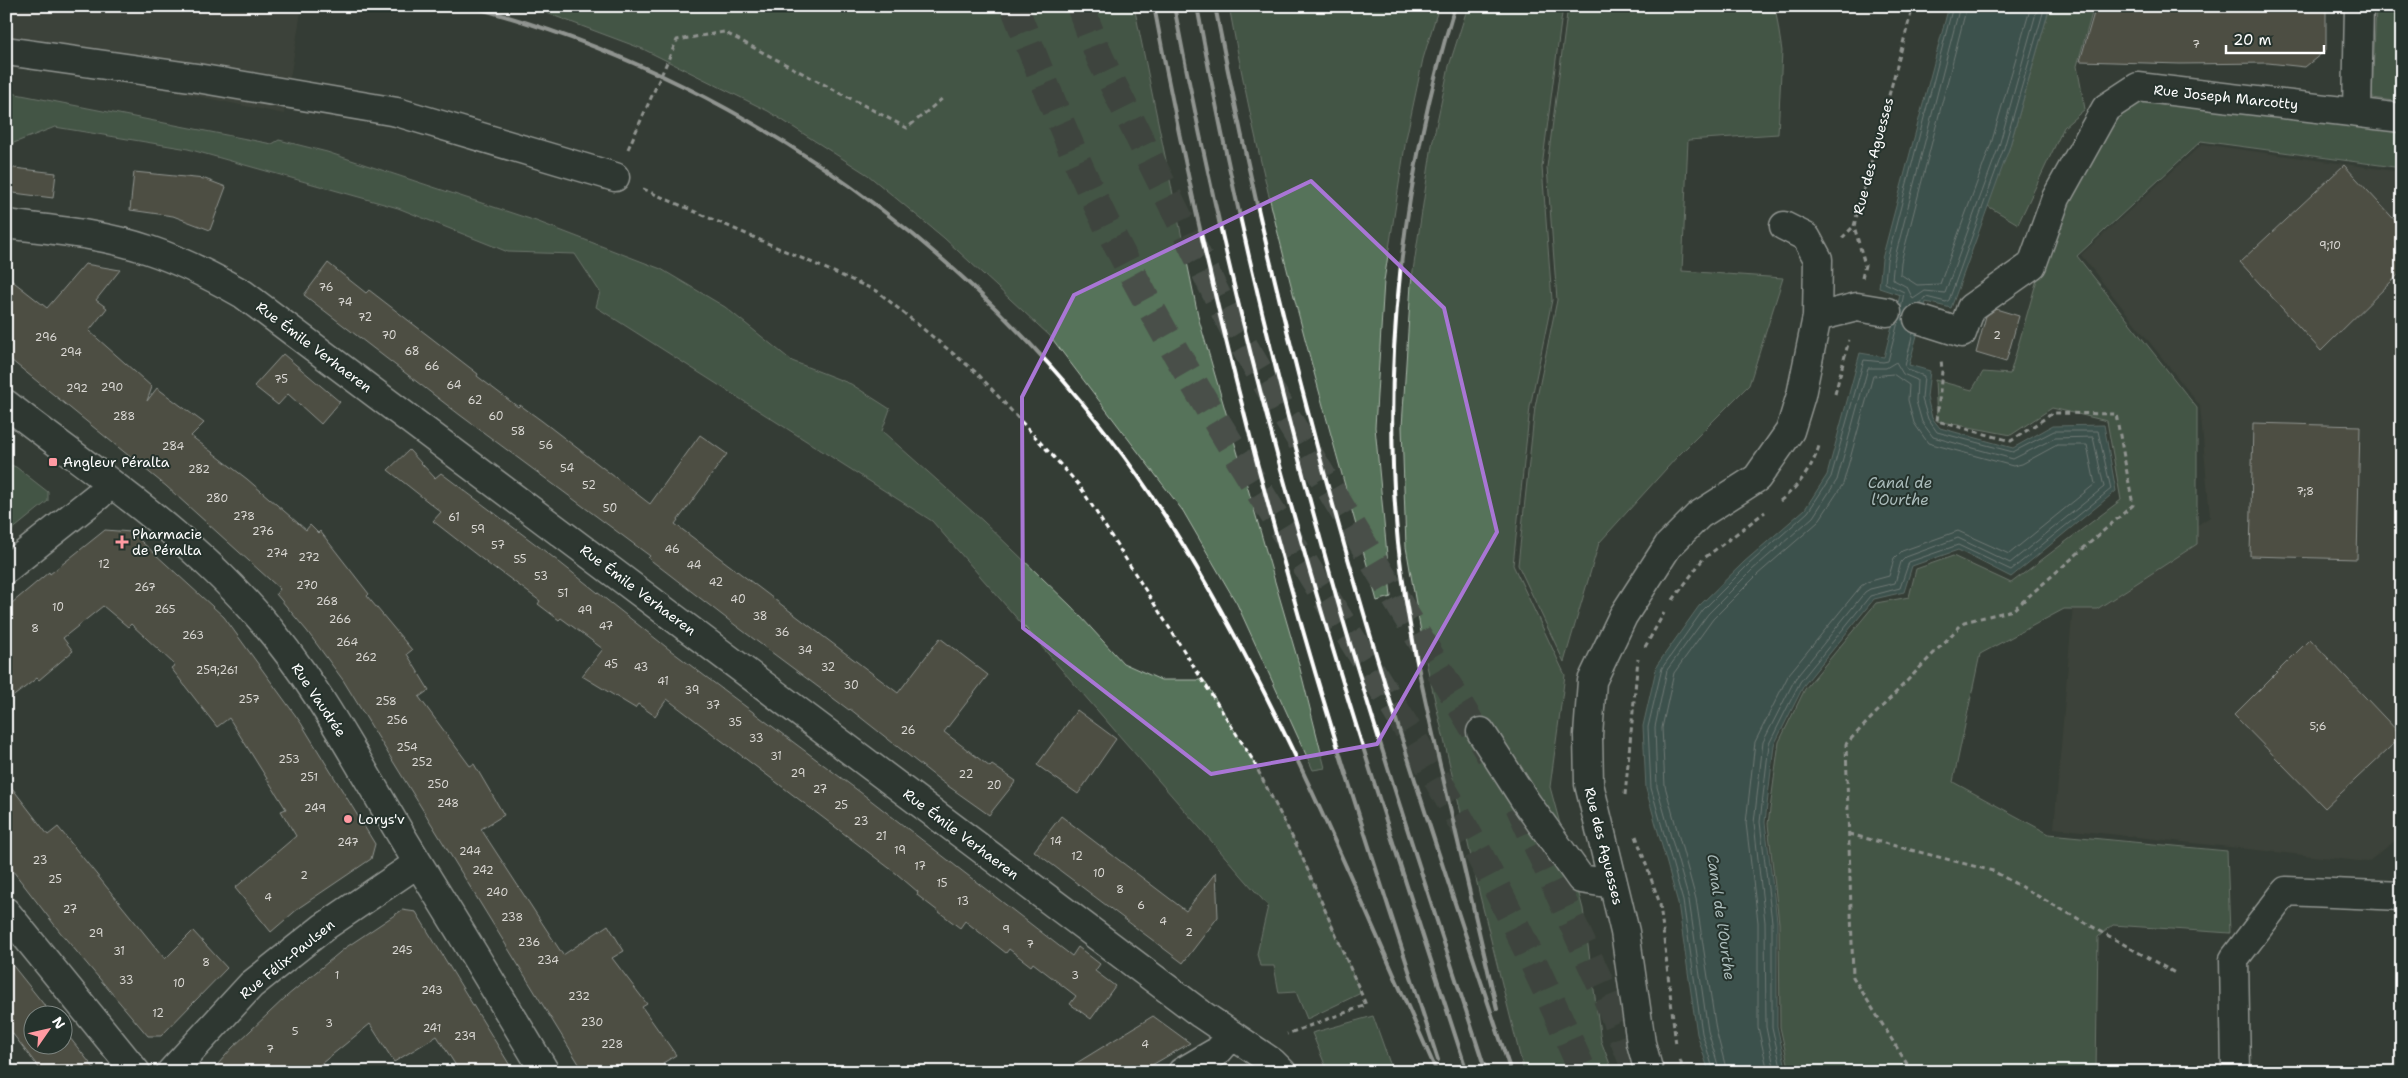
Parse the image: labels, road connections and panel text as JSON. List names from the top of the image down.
{
  "streets": {
    "street": [
      "Rue Joseph Marcotty",
      "Rue des Aguesses",
      "Rue Émile Verhaeren",
      "Rue Vaudrée",
      "Rue Félix-Paulsen"
    ]
  },
  "crossings": [
    ["Rue Vaudrée", "Rue Félix-Paulsen"]
  ],
  "water": ["Canal de l'Ourthe"],
  "places": {
    "transit": ["Angleur Péralta"],
    "health": ["Pharmacie de Péralta"],
    "other": ["Lorys'v"]
  },
  "house_numbers": [
    "7",
    "9;10",
    "76",
    "74",
    "72",
    "70",
    "2",
    "296",
    "68",
    "294",
    "66",
    "75",
    "64",
    "290",
    "292",
    "62",
    "288",
    "60",
    "58",
    "56",
    "284",
    "54",
    "282",
    "52",
    "7;8",
    "280",
    "50",
    "278",
    "61",
    "59",
    "276",
    "57",
    "46",
    "274",
    "272",
    "55",
    "12",
    "44",
    "53",
    "42",
    "270",
    "267",
    "51",
    "40",
    "268",
    "10",
    "265",
    "49",
    "38",
    "266",
    "47",
    "8",
    "36",
    "263",
    "264",
    "34",
    "262",
    "45",
    "43",
    "32",
    "259;261",
    "41",
    "30",
    "39",
    "257",
    "258",
    "37",
    "256",
    "35",
    "5;6",
    "26",
    "33",
    "254",
    "31",
    "253",
    "252",
    "29",
    "22",
    "251",
    "250",
    "20",
    "27",
    "248",
    "25",
    "249",
    "23",
    "21",
    "14",
    "247",
    "19",
    "244",
    "12",
    "23",
    "17",
    "242",
    "10",
    "2",
    "25",
    "15",
    "8",
    "240",
    "4",
    "13",
    "6",
    "27",
    "238",
    "4",
    "9",
    "2",
    "29",
    "236",
    "7",
    "245",
    "31",
    "234",
    "8",
    "1",
    "3",
    "33",
    "10",
    "243",
    "232",
    "12",
    "230",
    "3",
    "241",
    "5",
    "239",
    "228",
    "4",
    "7"
  ],
  "scale_bar": "20 m",
  "north": "top right"
}
